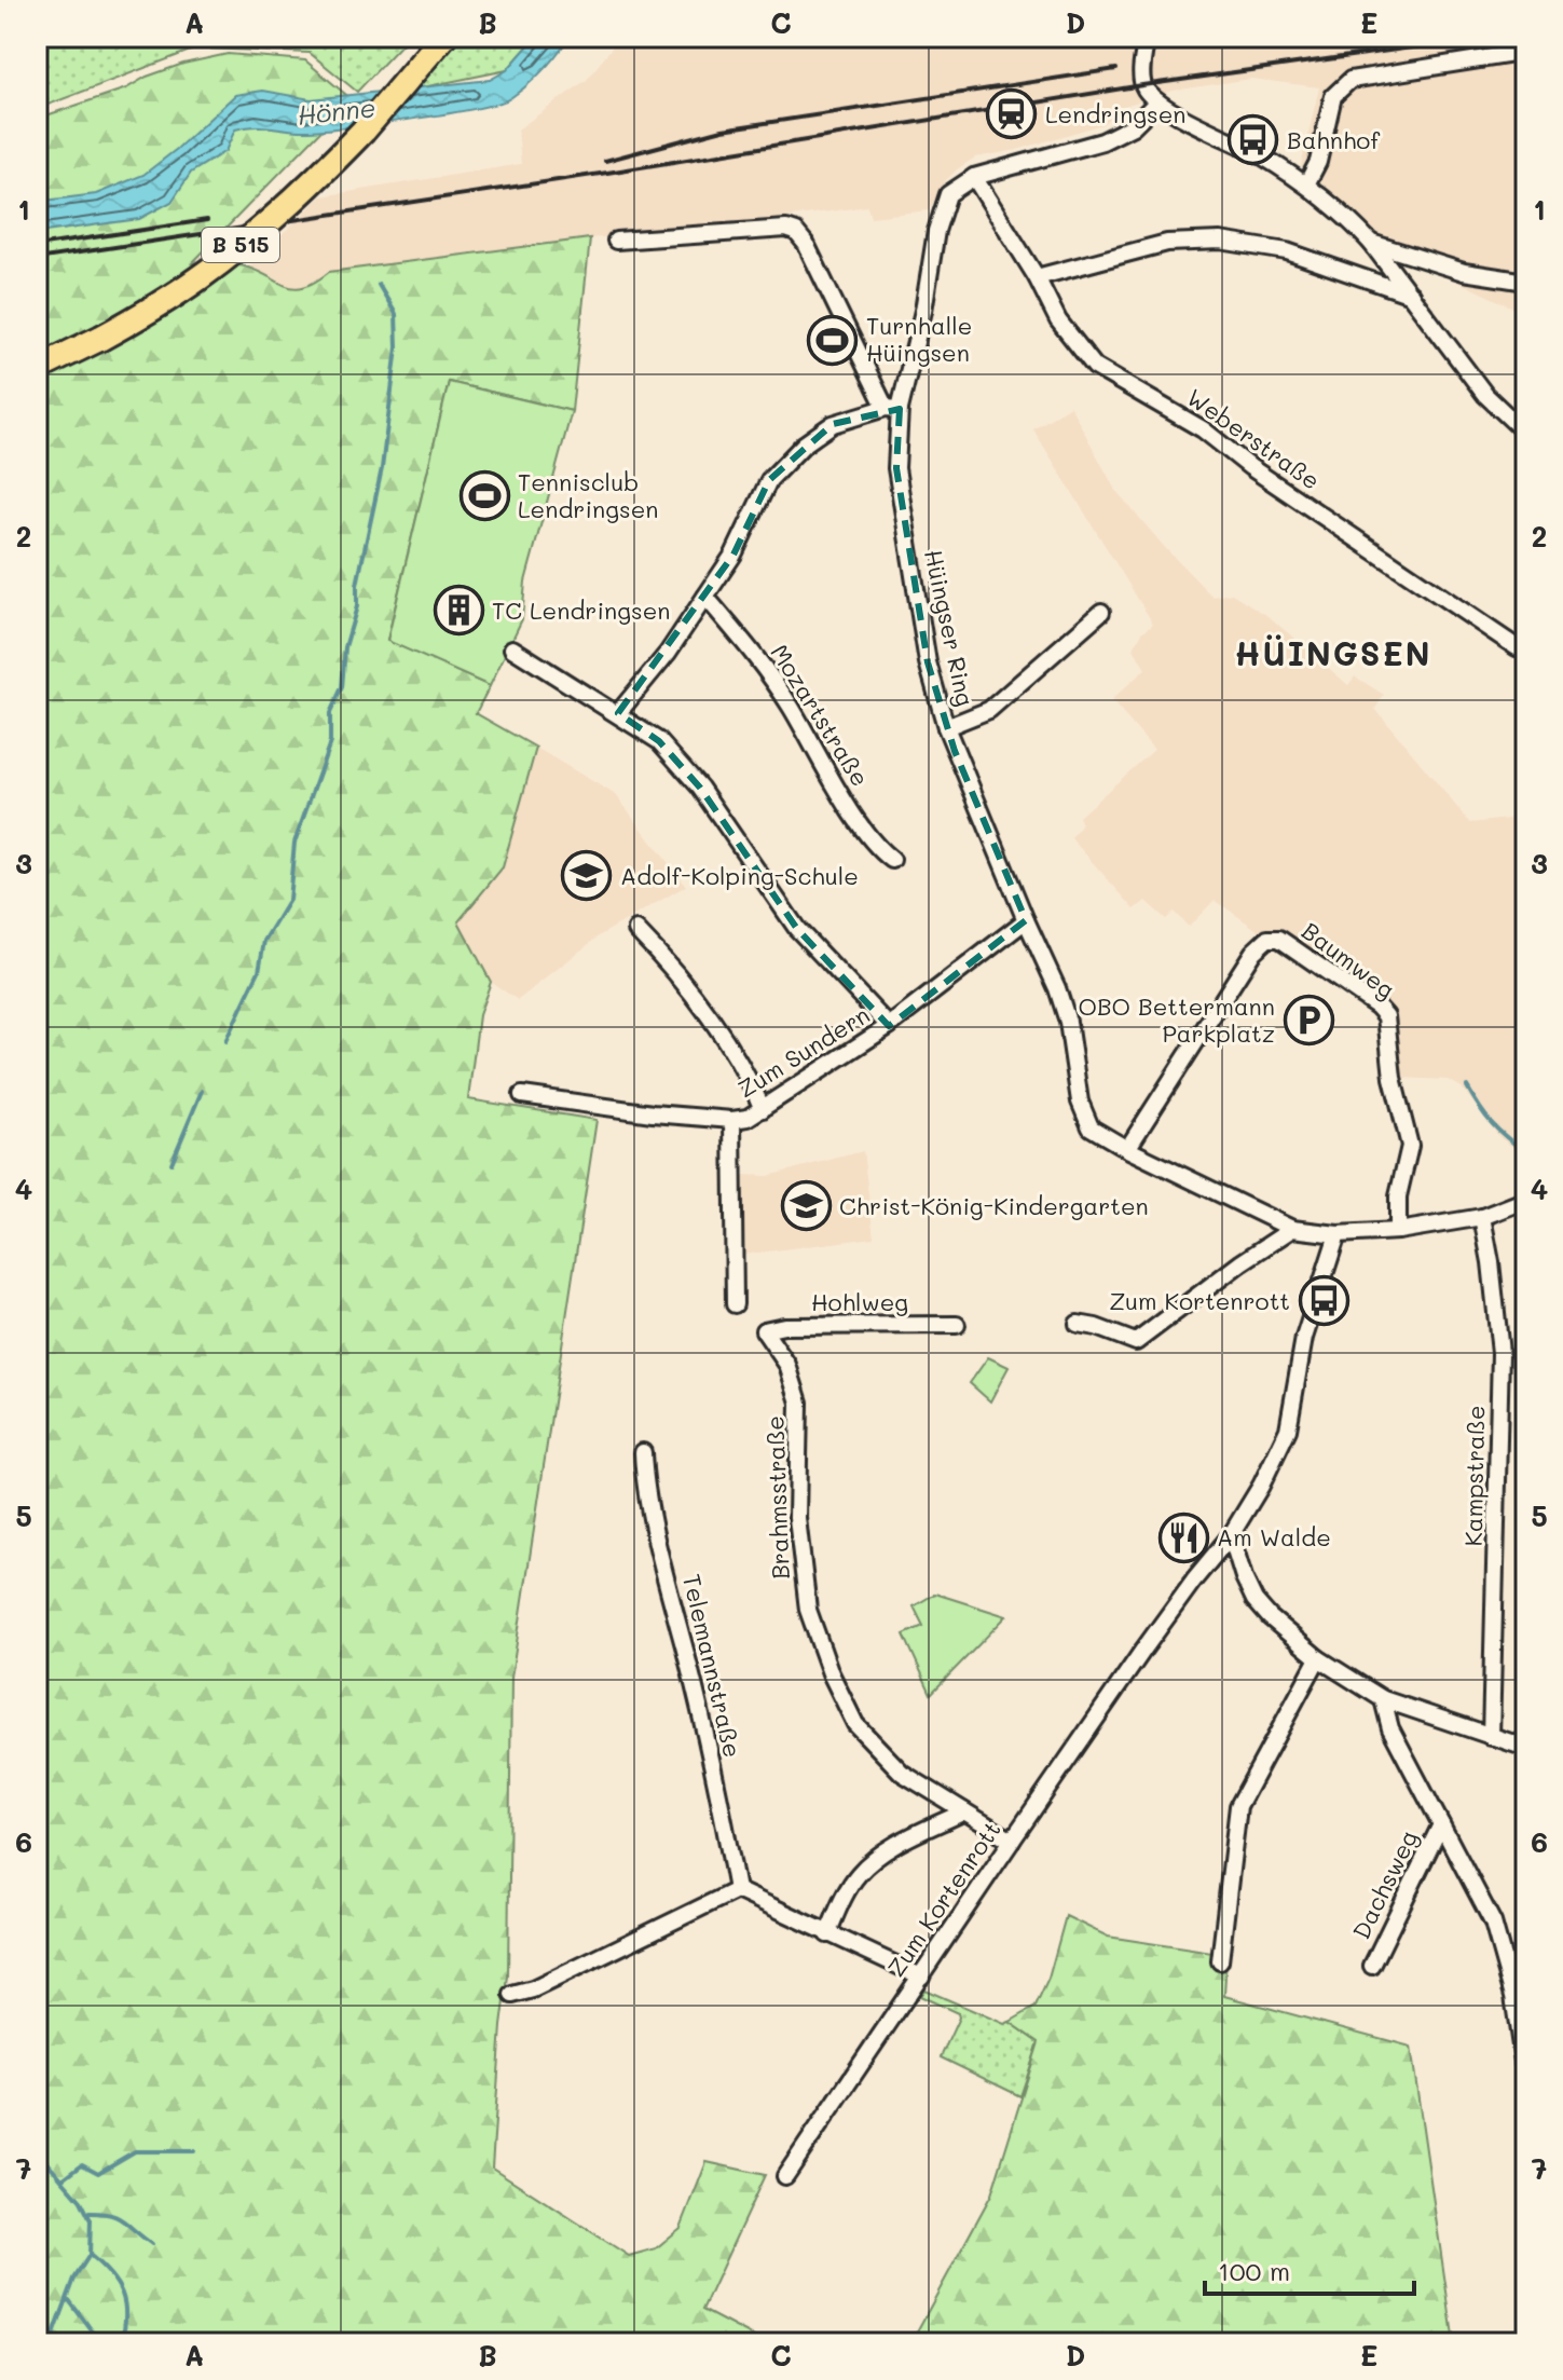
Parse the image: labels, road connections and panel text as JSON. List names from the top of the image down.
{
  "streets": {
    "main road": ["B 515"],
    "street": [
      "Weberstraße",
      "Hüingser Ring",
      "Mozartstraße",
      "Baumweg",
      "Zum Sundern",
      "Hohlweg",
      "Kampstraße",
      "Brahmsstraße",
      "Telemannstraße",
      "Dachsweg",
      "Zum Kortenrott"
    ]
  },
  "crossings": [
    ["Weberstraße", "Hüingser Ring"],
    ["Hüingser Ring", "Baumweg"],
    ["Hüingser Ring", "Zum Sundern"],
    ["Hüingser Ring", "Kampstraße"],
    ["Hüingser Ring", "Zum Kortenrott"],
    ["Hohlweg", "Brahmsstraße"],
    ["Brahmsstraße", "Zum Kortenrott"]
  ],
  "districts": ["HÜINGSEN"],
  "water": ["Hönne"],
  "places": {
    "station": ["Lendringsen"],
    "bus stop": ["Bahnhof", "Zum Kortenrott"],
    "sports": ["Turnhalle Hüingsen", "Tennisclub Lendringsen"],
    "building": ["TC Lendringsen"],
    "school or university": ["Adolf-Kolping-Schule", "Christ-König-Kindergarten"],
    "parking": ["OBO Bettermann Parkplatz"],
    "restaurant": ["Am Walde"]
  },
  "scale_bar": "100 m",
  "grid": {
    "columns": [
      "A",
      "B",
      "C",
      "D",
      "E"
    ],
    "rows": [
      "1",
      "2",
      "3",
      "4",
      "5",
      "6",
      "7"
    ]
  }
}
